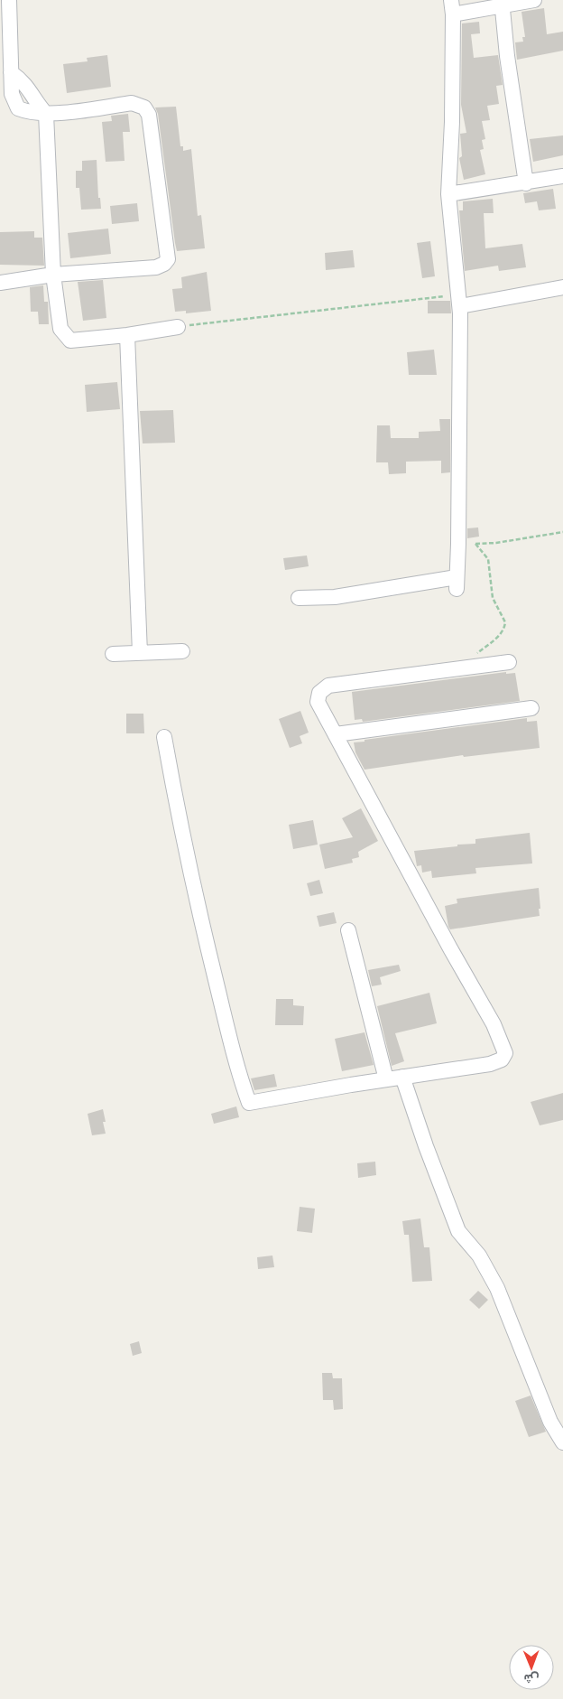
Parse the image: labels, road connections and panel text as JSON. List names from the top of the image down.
{
  "north": "bottom"
}
